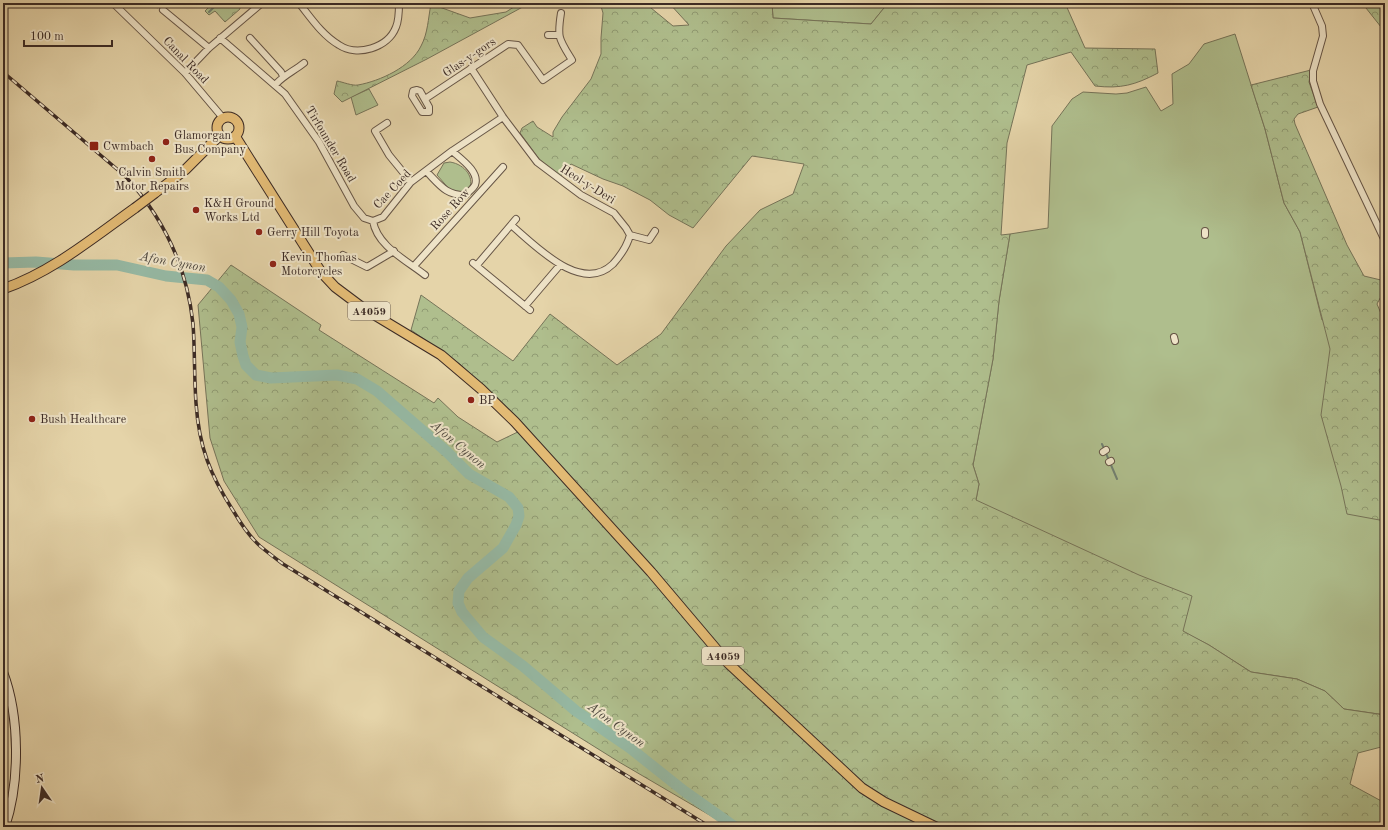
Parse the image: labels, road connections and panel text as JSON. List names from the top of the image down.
{
  "streets": {
    "main road": ["A4059"],
    "street": [
      "Glas-y-gors",
      "Canal Road",
      "Tirfounder Road",
      "Heol-y-Deri",
      "Cae Coed",
      "Rose Row"
    ]
  },
  "crossings": [
    ["Glas-y-gors", "Heol-y-Deri"],
    ["Canal Road", "A4059"],
    ["Tirfounder Road", "Cae Coed"],
    ["Heol-y-Deri", "Cae Coed"]
  ],
  "water": ["Afon Cynon"],
  "places": {
    "other": [
      "Glamorgan Bus Company",
      "Calvin Smith Motor Repairs",
      "K&H Ground Works Ltd",
      "Gerry Hill Toyota",
      "Kevin Thomas Motorcycles",
      "BP",
      "Bush Healthcare"
    ],
    "transit": ["Cwmbach"]
  },
  "scale_bar": "100 m",
  "north": "top"
}
